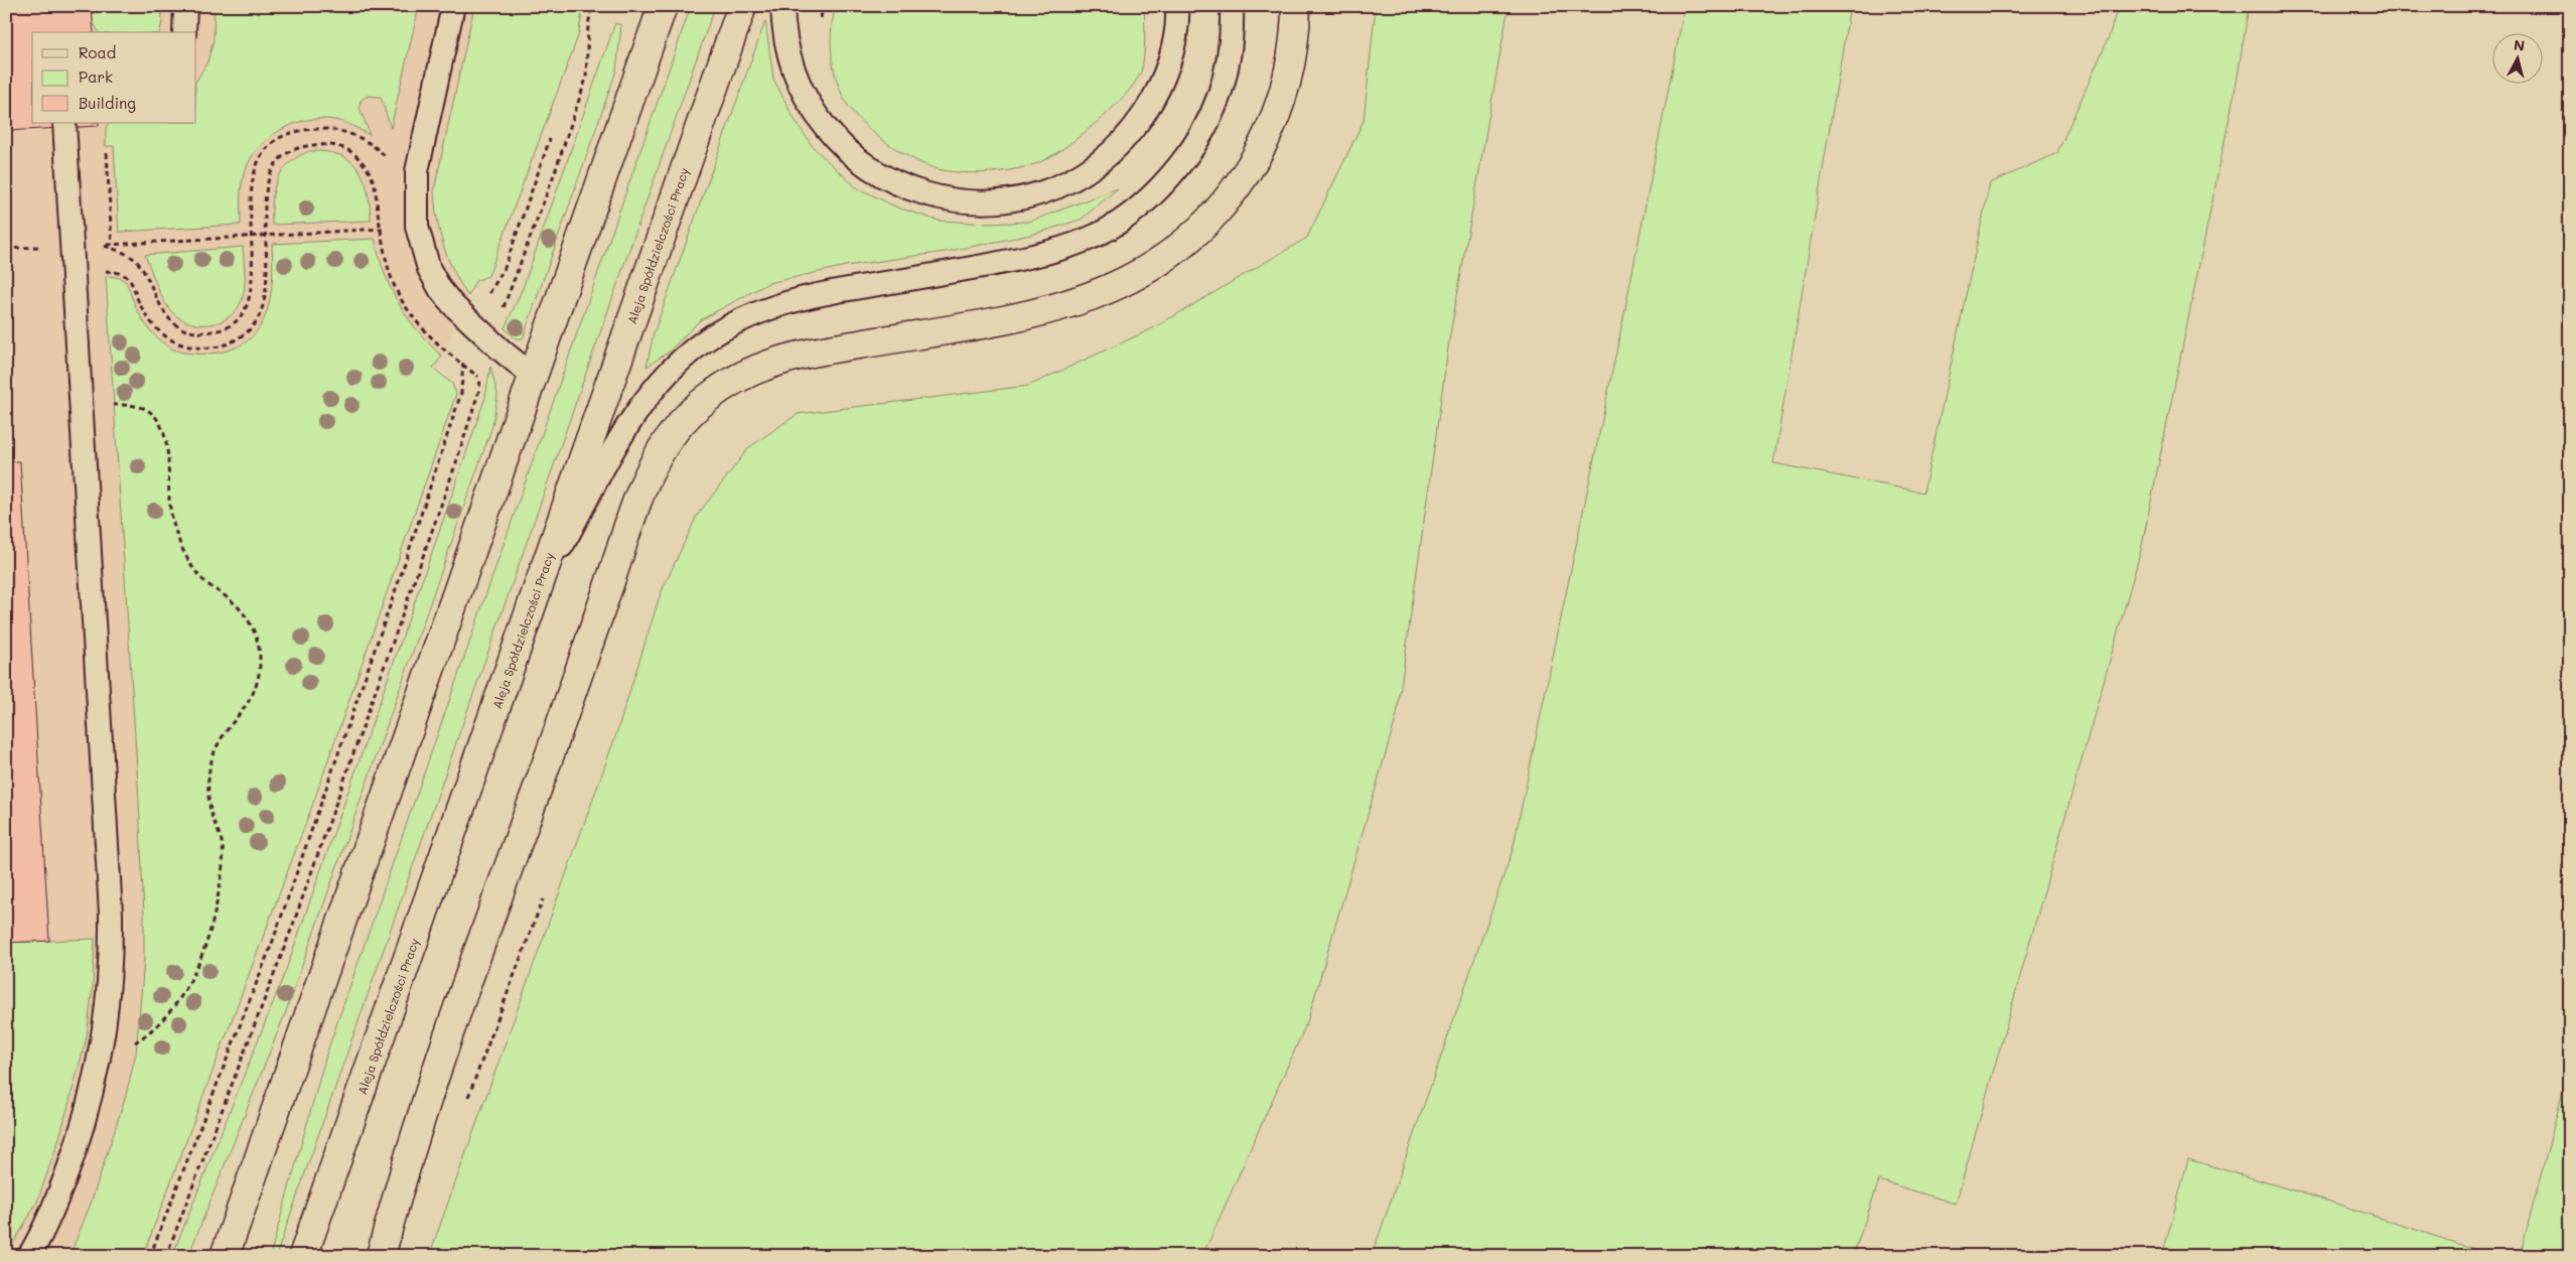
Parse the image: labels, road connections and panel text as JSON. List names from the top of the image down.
{
  "streets": {
    "main road": ["Aleja Spółdzielczości Pracy"]
  },
  "legend": ["Road", "Park", "Building"],
  "north": "top"
}
